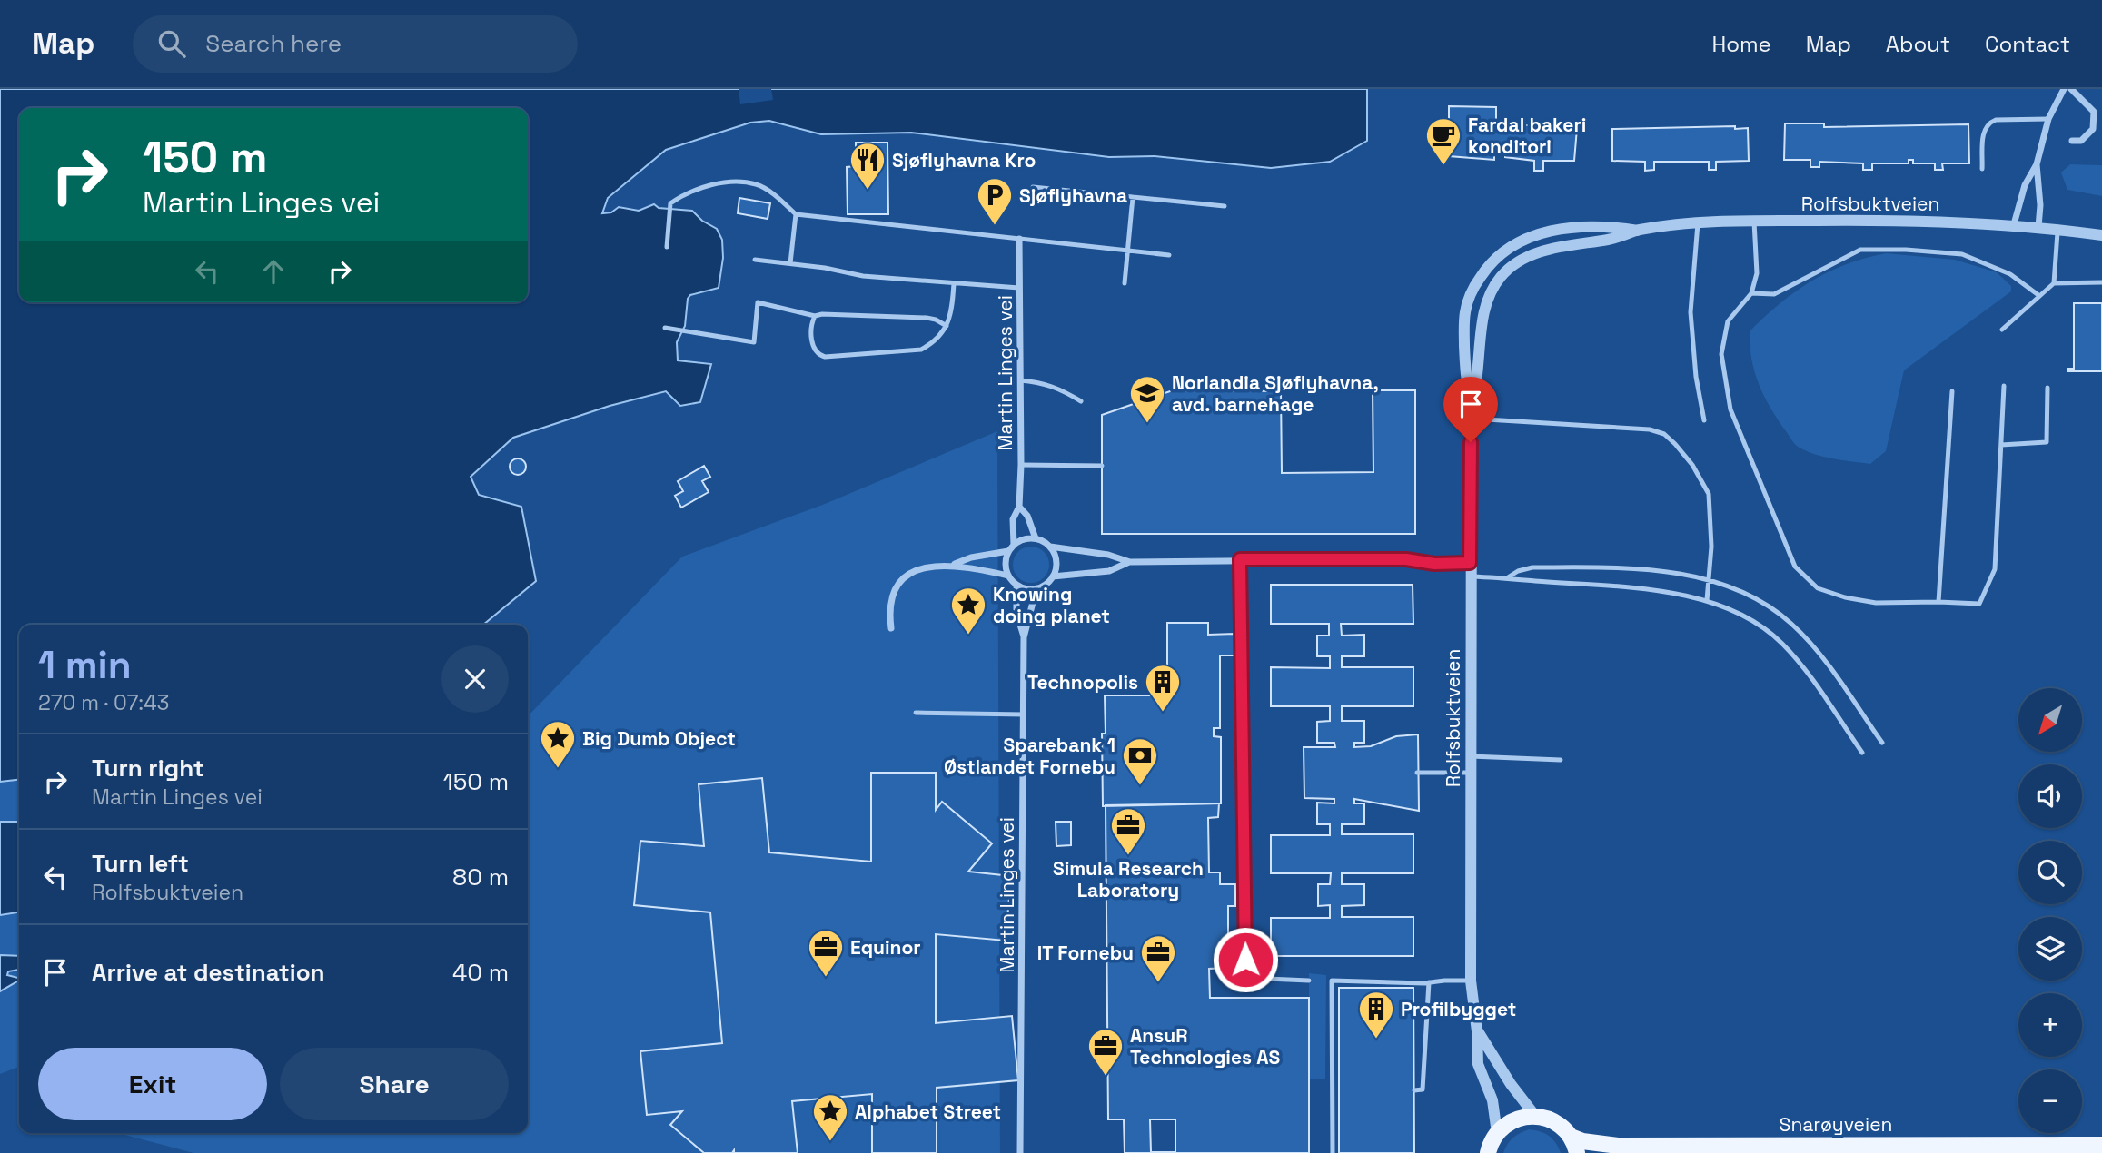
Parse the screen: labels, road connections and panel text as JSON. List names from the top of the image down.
{
  "streets": {
    "main road": ["Snarøyveien"],
    "street": ["Rolfsbuktveien", "Martin Linges vei"]
  },
  "places": {
    "cafe": ["Fardal bakeri konditori"],
    "restaurant": ["Sjøflyhavna Kro"],
    "parking": ["Sjøflyhavna"],
    "school or university": ["Norlandia Sjøflyhavna, avd. barnehage"],
    "place": ["Knowing doing planet", "Big Dumb Object", "Alphabet Street"],
    "building": ["Technopolis", "Profilbygget"],
    "bank": ["Sparebank 1 Østlandet Fornebu"],
    "office": [
      "Simula Research Laboratory",
      "Equinor",
      "IT Fornebu",
      "AnsuR Technologies AS"
    ]
  },
  "north": "bottom left",
  "page": {
    "header": "Map",
    "search": "Search here",
    "nav": [
      "Home",
      "Map",
      "About",
      "Contact"
    ],
    "turn": ["150 m", "Martin Linges vei"],
    "heading": ["1 min", "270 m · 07:43"],
    "map_buttons": ["+", "−"],
    "list": [
      {
        "name": "Turn right",
        "note": "Martin Linges vei",
        "value": "150 m"
      },
      {
        "name": "Turn left",
        "note": "Rolfsbuktveien",
        "value": "80 m"
      },
      {
        "name": "Arrive at destination",
        "value": "40 m"
      }
    ],
    "buttons": ["Exit", "Share"]
  }
}
